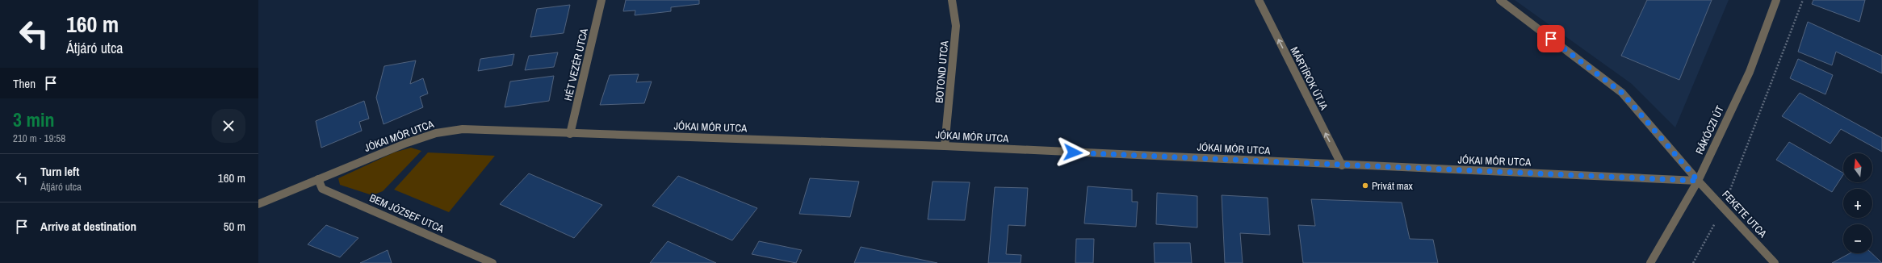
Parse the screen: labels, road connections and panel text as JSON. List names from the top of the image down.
{
  "streets": {
    "street": [
      "HÉT VEZÉR UTCA",
      "BOTOND UTCA",
      "MÁRTÍROK ÚTJA",
      "JÓKAI MÓR UTCA",
      "RÁKÓCZI ÚT",
      "BEM JÓZSEF UTCA",
      "FEKETE UTCA"
    ]
  },
  "crossings": [
    ["HÉT VEZÉR UTCA", "JÓKAI MÓR UTCA"],
    ["BOTOND UTCA", "JÓKAI MÓR UTCA"],
    ["MÁRTÍROK ÚTJA", "JÓKAI MÓR UTCA"],
    ["JÓKAI MÓR UTCA", "RÁKÓCZI ÚT"],
    ["JÓKAI MÓR UTCA", "BEM JÓZSEF UTCA"],
    ["JÓKAI MÓR UTCA", "FEKETE UTCA"],
    ["RÁKÓCZI ÚT", "FEKETE UTCA"]
  ],
  "one_way": ["MÁRTÍROK ÚTJA"],
  "places": ["Privát max"],
  "north": "top",
  "page": {
    "turn": ["160 m", "Átjáró utca"],
    "then": "Then",
    "heading": ["3 min", "210 m · 19:58"],
    "list": [
      {
        "name": "Turn left",
        "note": "Átjáró utca",
        "value": "160 m"
      },
      {
        "name": "Arrive at destination",
        "value": "50 m"
      }
    ],
    "map_buttons": ["+", "−"]
  }
}
